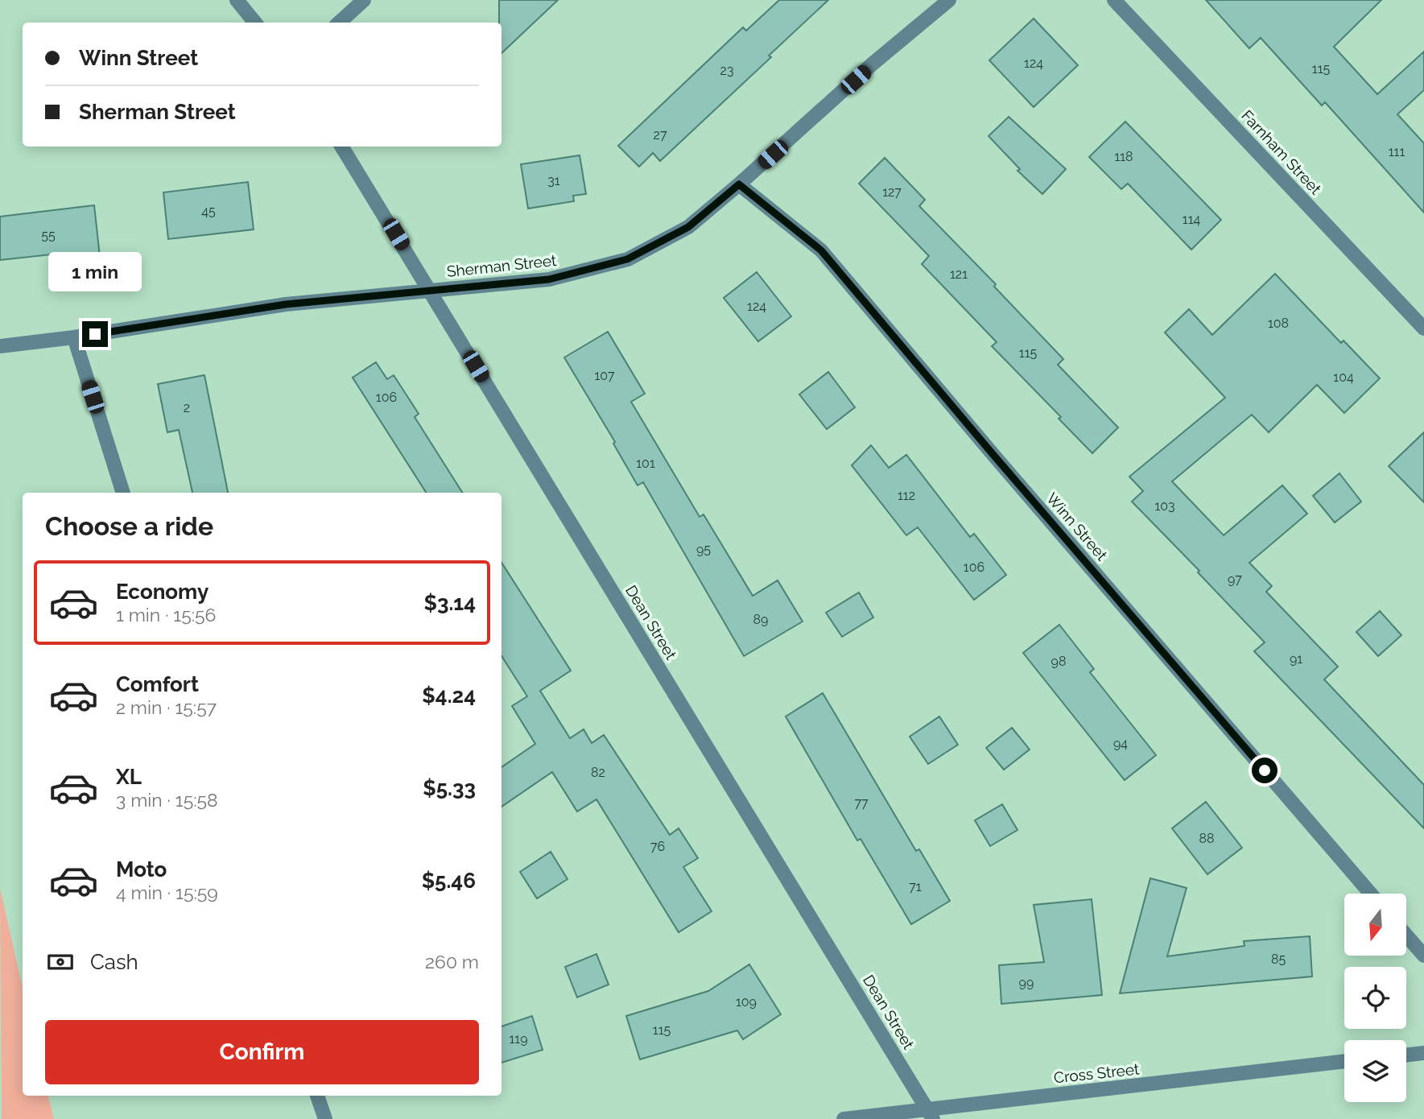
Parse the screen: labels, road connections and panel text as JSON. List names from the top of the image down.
{
  "streets": {
    "street": [
      "Farnham Street",
      "Sherman Street",
      "Winn Street",
      "Dean Street",
      "Cross Street"
    ]
  },
  "crossings": [
    ["Sherman Street", "Winn Street"],
    ["Sherman Street", "Dean Street"],
    ["Dean Street", "Cross Street"]
  ],
  "house_numbers": [
    "124",
    "115",
    "23",
    "27",
    "111",
    "118",
    "31",
    "127",
    "45",
    "114",
    "55",
    "121",
    "124",
    "108",
    "115",
    "107",
    "104",
    "106",
    "2",
    "101",
    "112",
    "103",
    "95",
    "106",
    "97",
    "89",
    "91",
    "98",
    "94",
    "82",
    "77",
    "88",
    "76",
    "71",
    "85",
    "99",
    "109",
    "115",
    "119"
  ],
  "north": "bottom",
  "page": {
    "banner": ["Winn Street", "Sherman Street"],
    "bubble": "1 min",
    "heading": "Choose a ride",
    "list": [
      {
        "name": "Economy",
        "note": "1 min · 15:56",
        "value": "$3.14"
      },
      {
        "name": "Comfort",
        "note": "2 min · 15:57",
        "value": "$4.24"
      },
      {
        "name": "XL",
        "note": "3 min · 15:58",
        "value": "$5.33"
      },
      {
        "name": "Moto",
        "note": "4 min · 15:59",
        "value": "$5.46"
      }
    ],
    "pay": ["Cash", "260 m"],
    "buttons": "Confirm"
  }
}
